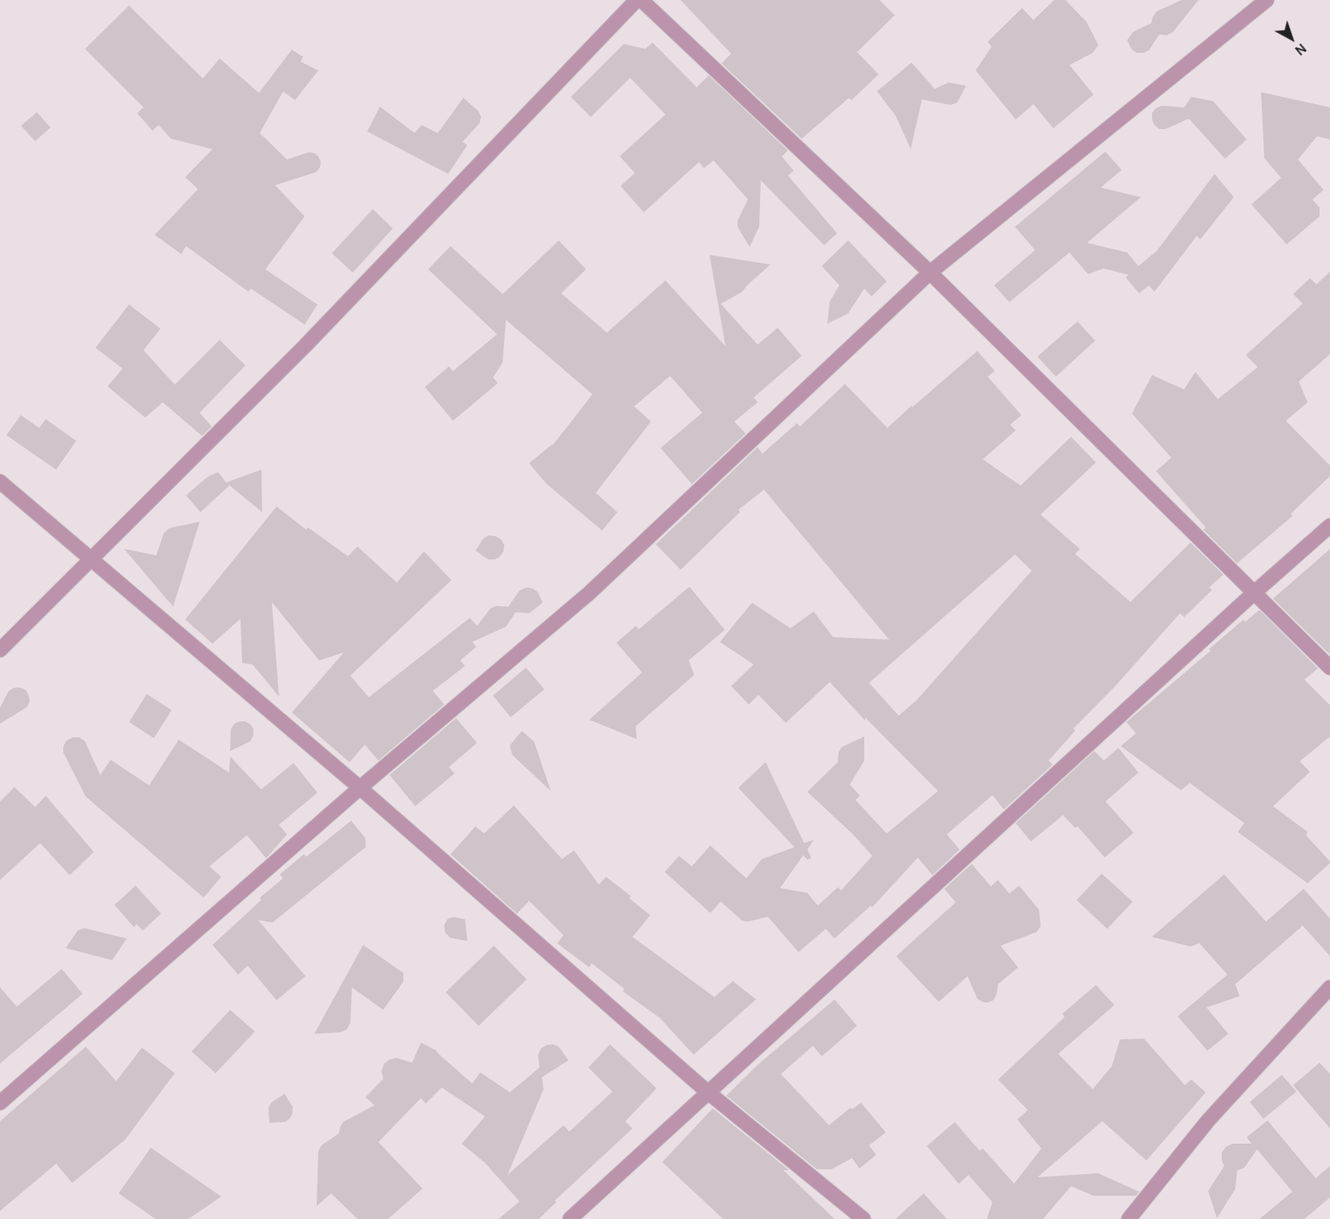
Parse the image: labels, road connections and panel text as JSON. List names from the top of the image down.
{
  "north": "bottom right"
}
